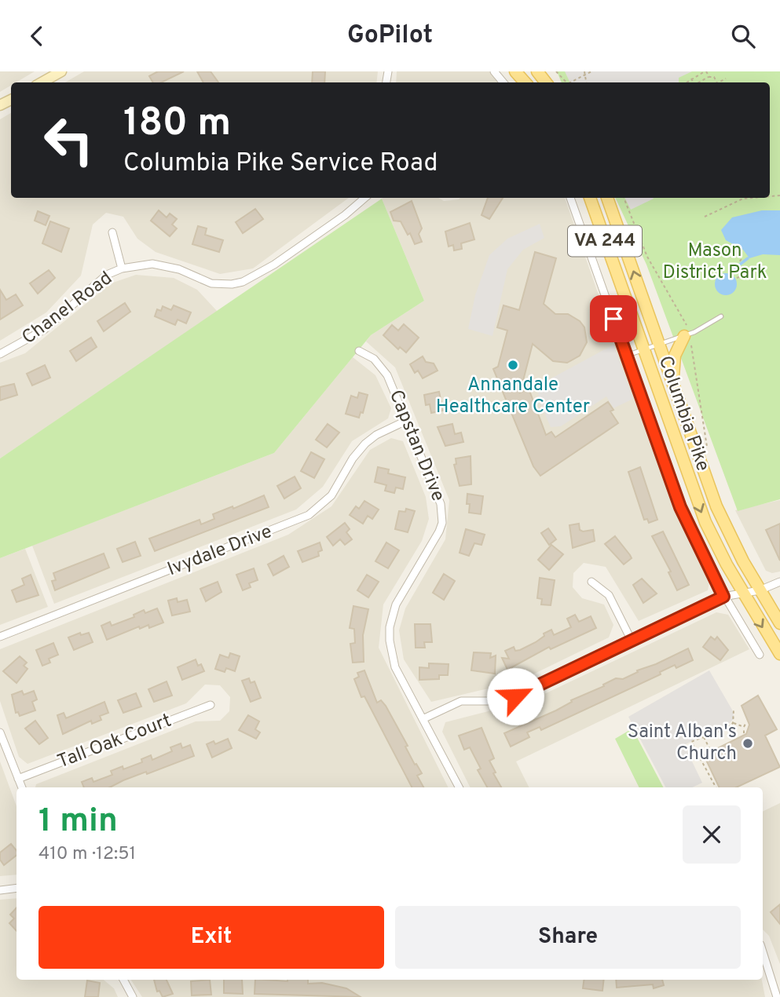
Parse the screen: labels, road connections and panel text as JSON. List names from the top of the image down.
{
  "streets": {
    "main road": ["VA 244", "Columbia Pike"],
    "street": [
      "Chanel Road",
      "Capstan Drive",
      "Ivydale Drive",
      "Tall Oak Court"
    ]
  },
  "crossings": [
    ["Capstan Drive", "Ivydale Drive"]
  ],
  "parks": ["Mason District Park"],
  "places": ["Annandale Healthcare Center", "Saint Alban's Church"],
  "page": {
    "header": "GoPilot",
    "turn": ["180 m", "Columbia Pike Service Road"],
    "heading": ["1 min", "410 m · 12:51"],
    "buttons": ["Exit", "Share"]
  }
}
